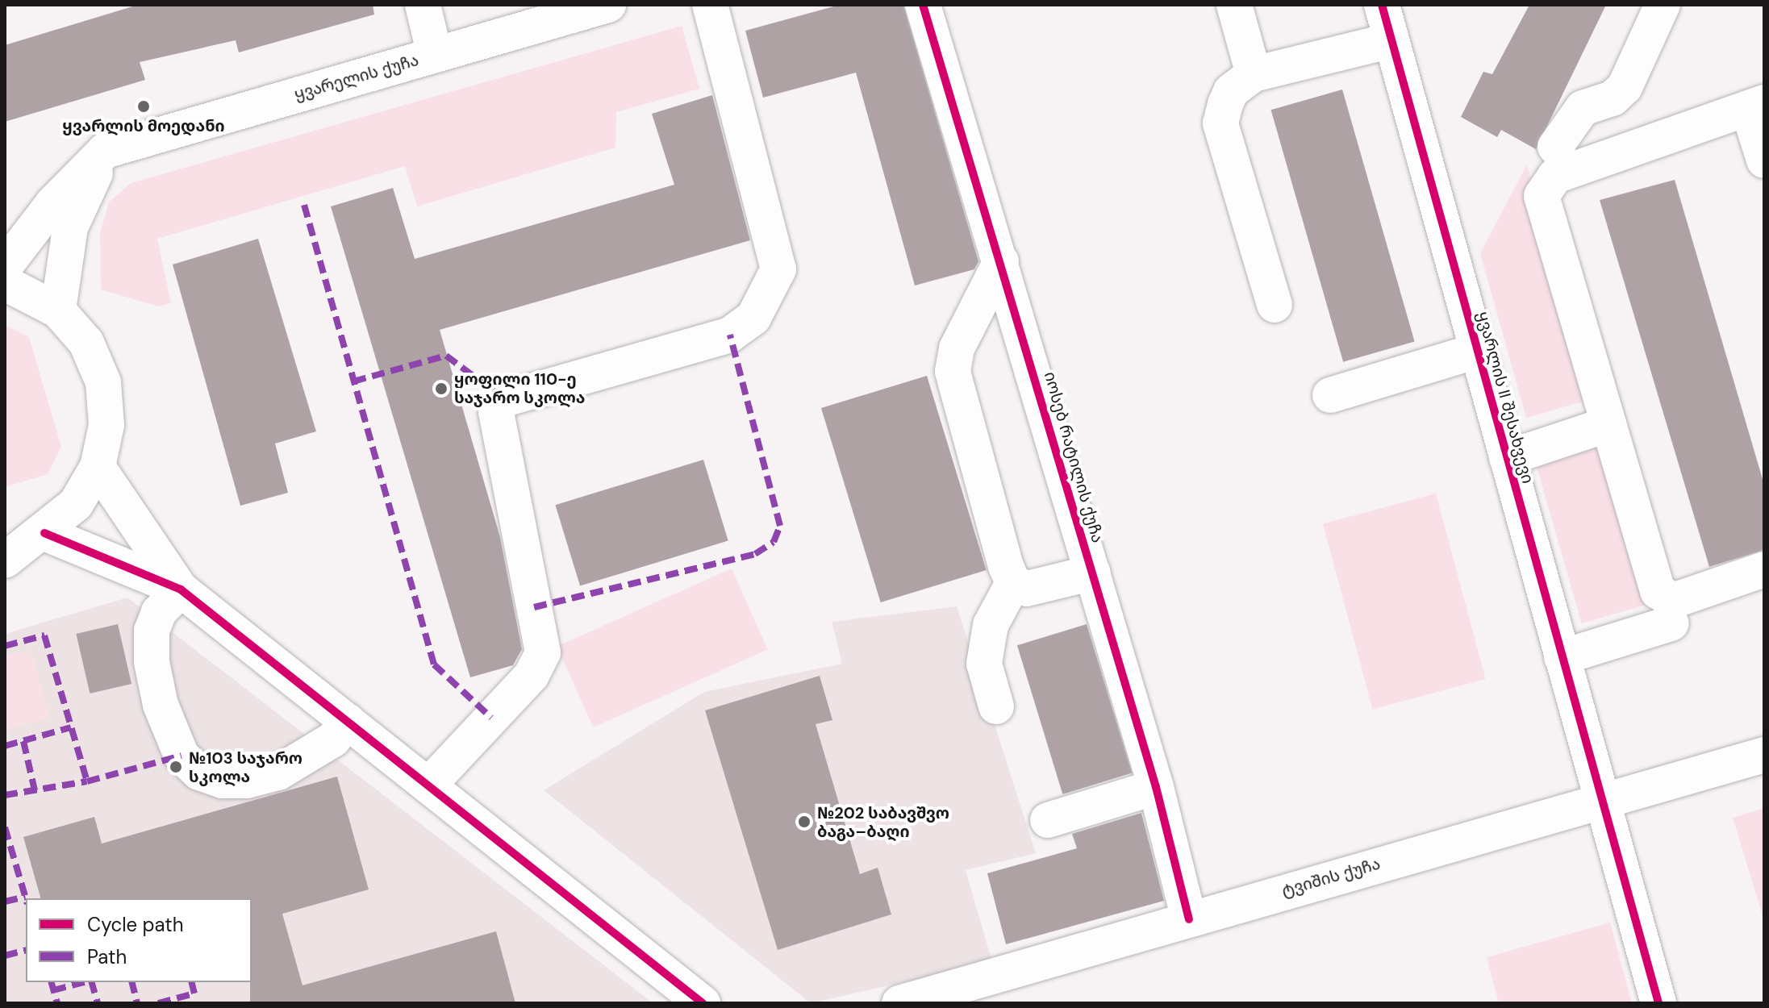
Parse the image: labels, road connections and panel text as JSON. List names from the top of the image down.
{
  "streets": {
    "street": [
      "ყვარელის ქუჩა",
      "ყვარლის II შესახვევი",
      "იოსებ რატილის ქუჩა",
      "ტვიშის ქუჩა"
    ]
  },
  "crossings": [
    ["ყვარლის II შესახვევი", "ტვიშის ქუჩა"],
    ["იოსებ რატილის ქუჩა", "ტვიშის ქუჩა"]
  ],
  "places": [
    "ყვარლის მოედანი",
    "ყოფილი 110-ე საჯარო სკოლა",
    "№103 საჯარო სკოლა",
    "№202 საბავშვო ბაგა–ბაღი"
  ],
  "legend": ["Cycle path", "Path"]
}
